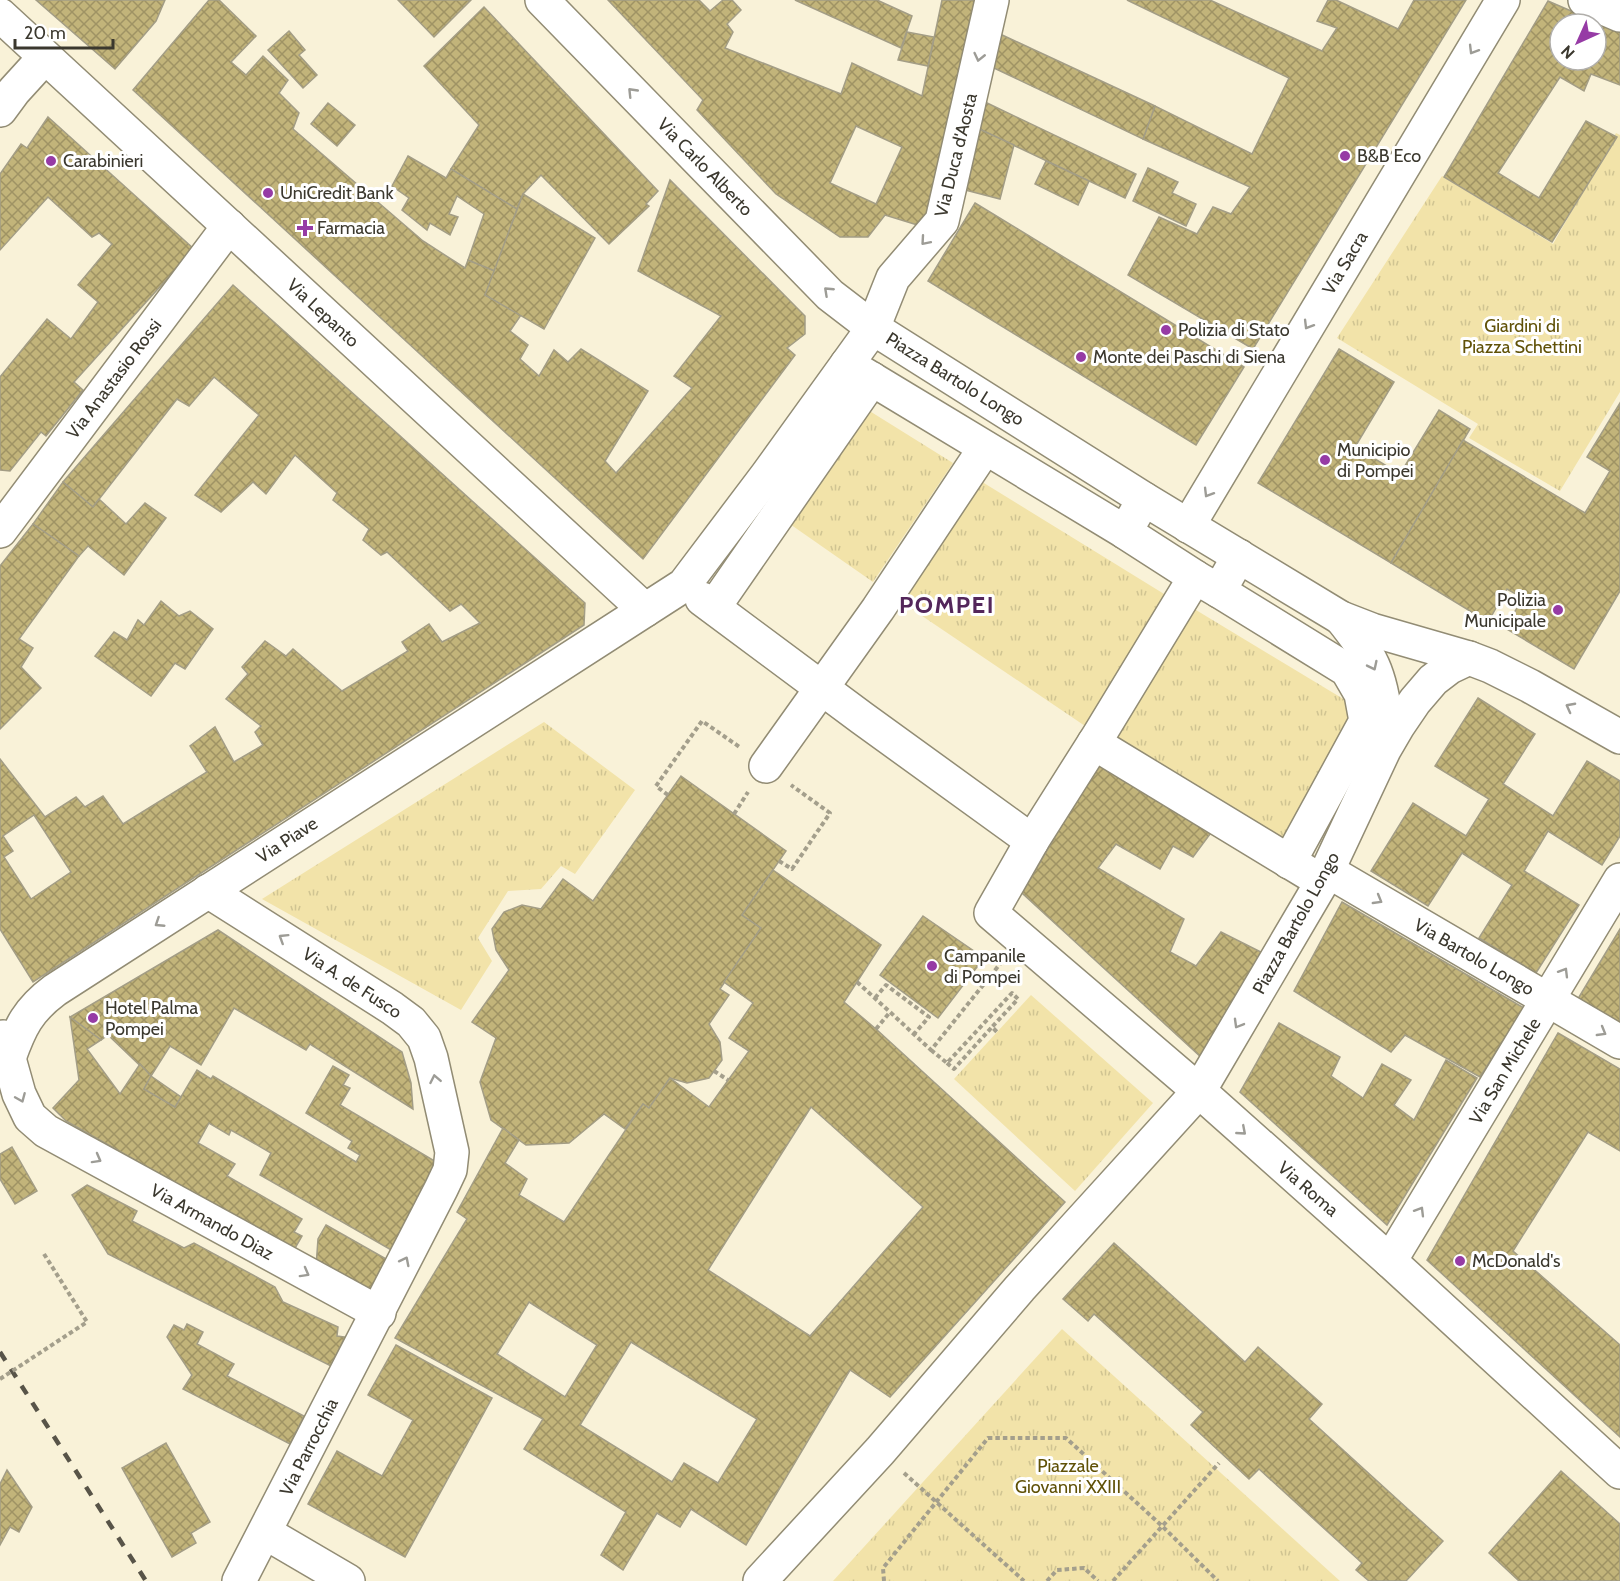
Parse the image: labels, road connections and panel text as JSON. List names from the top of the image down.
{
  "streets": {
    "street": [
      "Via Duca d'Aosta",
      "Via Carlo Alberto",
      "Via Sacra",
      "Via Lepanto",
      "Via Anastasio Rossi",
      "Piazza Bartolo Longo",
      "Via Piave",
      "Via Bartolo Longo",
      "Via A. de Fusco",
      "Via San Michele",
      "Via Roma",
      "Via Armando Diaz",
      "Via Parrocchia"
    ]
  },
  "crossings": [
    ["Via Duca d'Aosta", "Via Carlo Alberto"],
    ["Via Duca d'Aosta", "Piazza Bartolo Longo"],
    ["Via Carlo Alberto", "Piazza Bartolo Longo"],
    ["Via Sacra", "Piazza Bartolo Longo"],
    ["Via Lepanto", "Via Anastasio Rossi"],
    ["Via Lepanto", "Piazza Bartolo Longo"],
    ["Piazza Bartolo Longo", "Via Piave"],
    ["Piazza Bartolo Longo", "Via Bartolo Longo"],
    ["Piazza Bartolo Longo", "Via Roma"],
    ["Via Piave", "Via A. de Fusco"],
    ["Via Piave", "Via Armando Diaz"],
    ["Via Bartolo Longo", "Via San Michele"],
    ["Via A. de Fusco", "Via Armando Diaz"],
    ["Via A. de Fusco", "Via Parrocchia"],
    ["Via San Michele", "Via Roma"],
    ["Via Armando Diaz", "Via Parrocchia"]
  ],
  "one_way": [
    "Via Duca d'Aosta",
    "Via Carlo Alberto",
    "Via Sacra",
    "Via Piave",
    "Via A. de Fusco",
    "Via Armando Diaz"
  ],
  "districts": ["POMPEI"],
  "parks": ["Giardini di Piazza Schettini", "Piazzale Giovanni XXIII"],
  "places": {
    "other": [
      "B&B Eco",
      "Carabinieri",
      "UniCredit Bank",
      "Polizia di Stato",
      "Monte dei Paschi di Siena",
      "Municipio di Pompei",
      "Polizia Municipale",
      "Campanile di Pompei",
      "Hotel Palma Pompei",
      "McDonald's"
    ],
    "health": ["Farmacia"]
  },
  "scale_bar": "20 m",
  "north": "bottom left"
}
